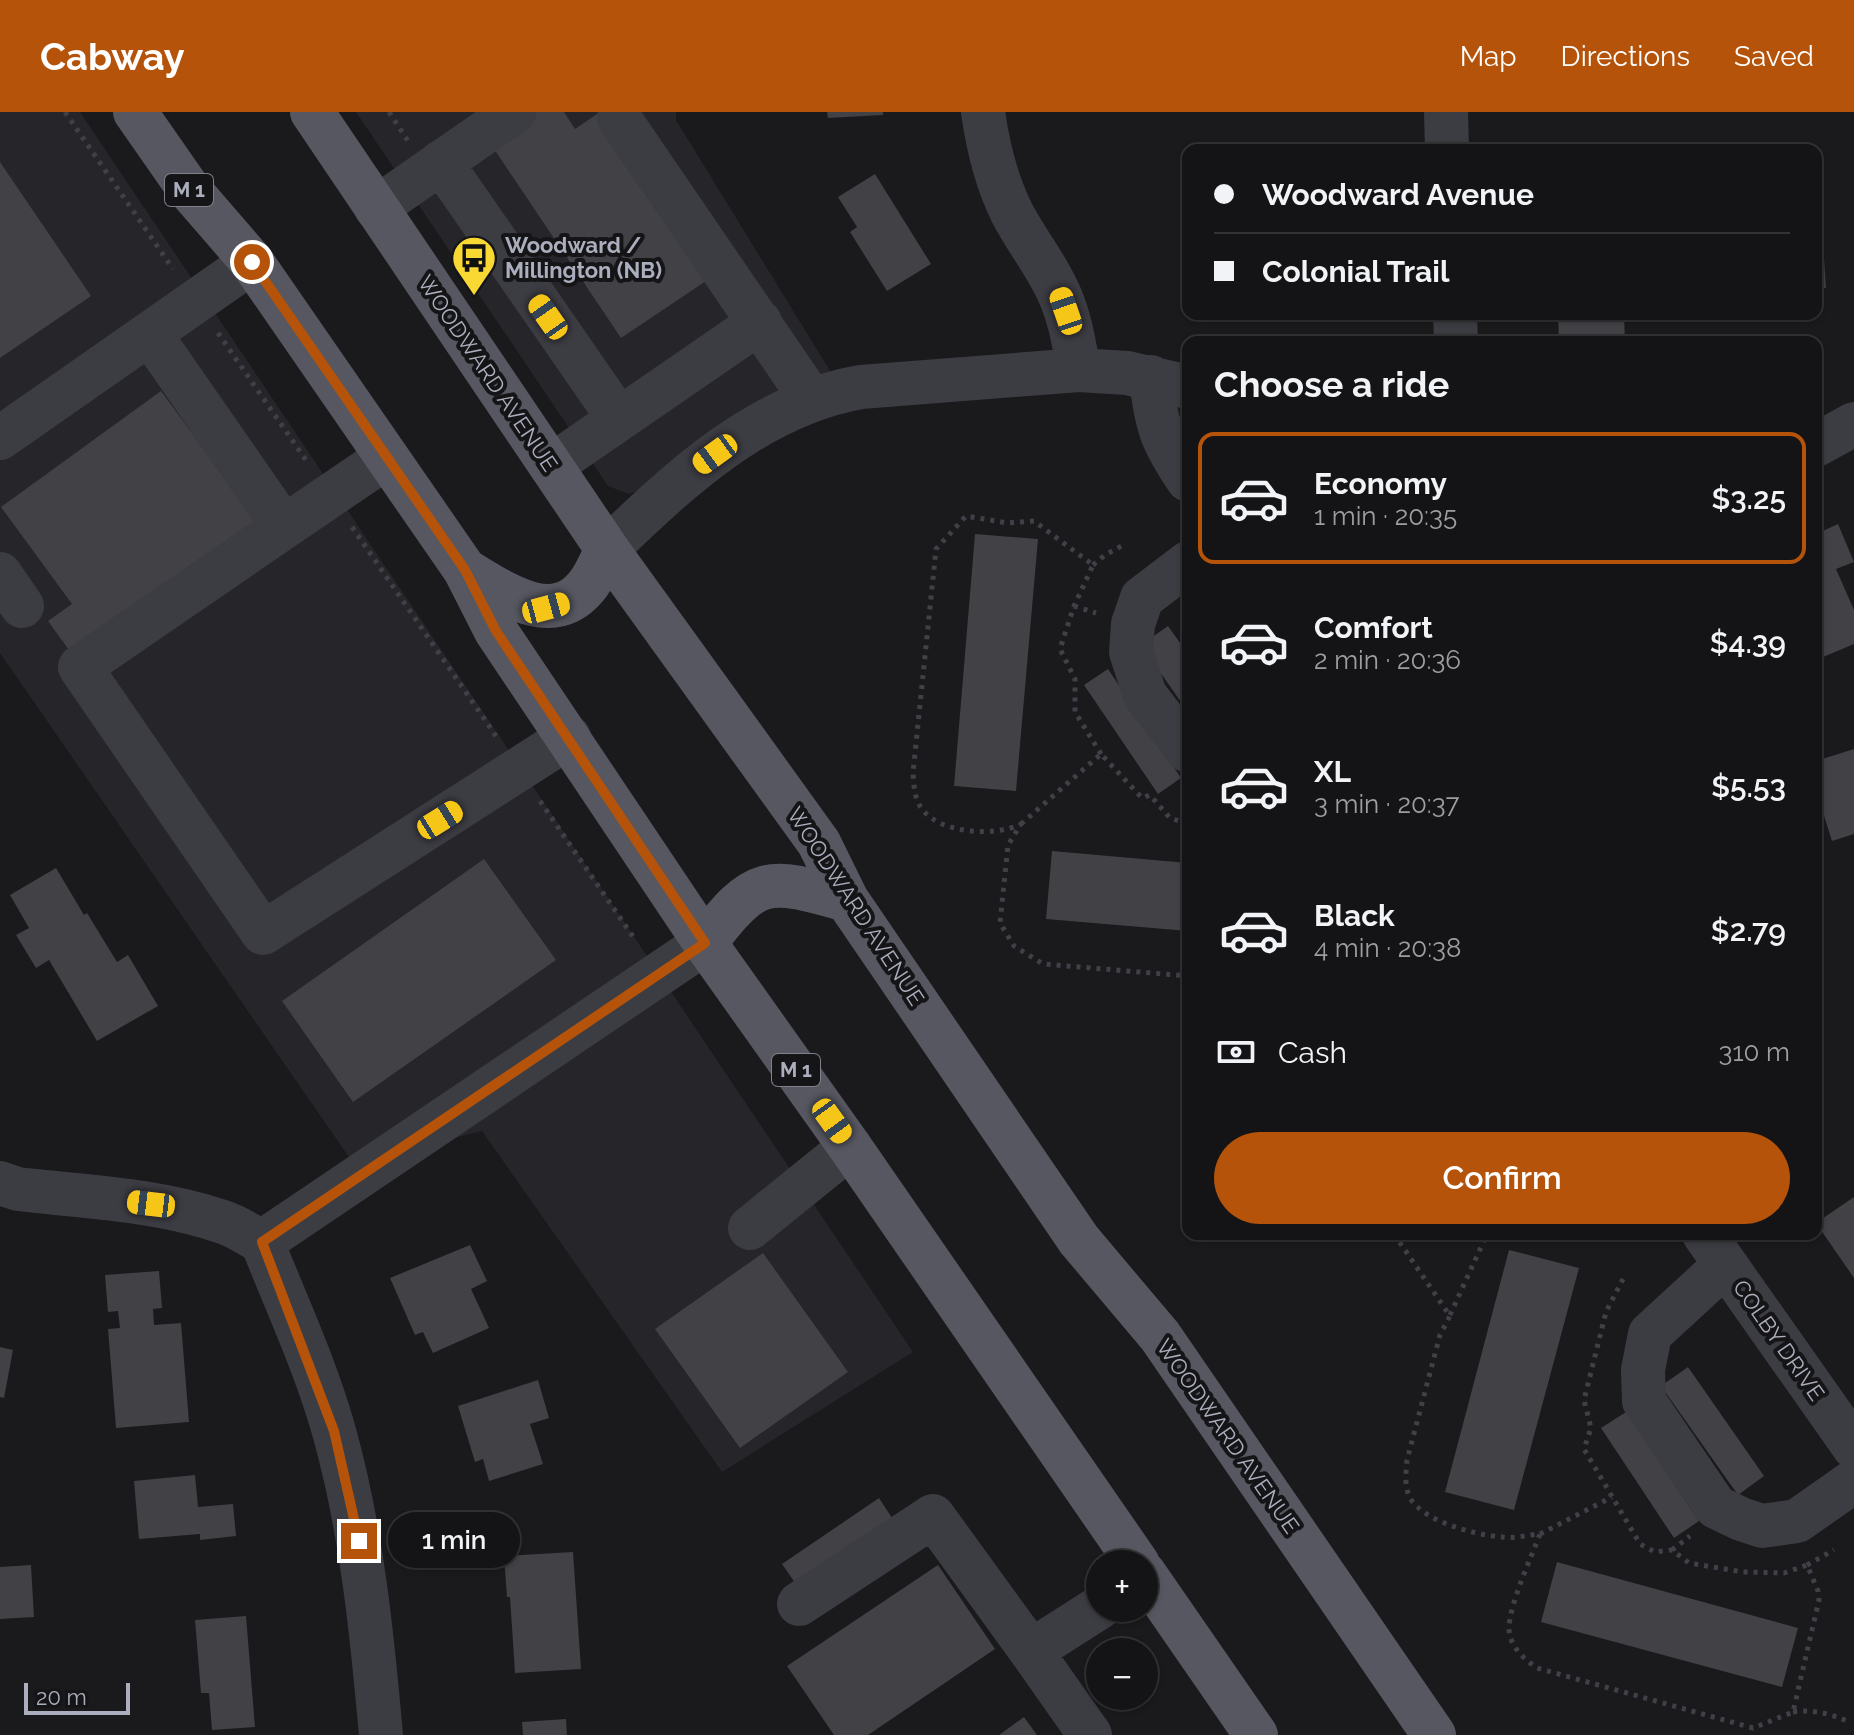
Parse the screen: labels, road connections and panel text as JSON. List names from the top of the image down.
{
  "streets": {
    "main road": ["M 1", "WOODWARD AVENUE"],
    "street": ["COLBY DRIVE"]
  },
  "places": {
    "bus stop": ["Woodward / Millington (NB)"]
  },
  "scale_bar": "20 m",
  "page": {
    "header": "Cabway",
    "nav": ["Map", "Directions", "Saved"],
    "banner": ["Woodward Avenue", "Colonial Trail"],
    "heading": "Choose a ride",
    "list": [
      {
        "name": "Economy",
        "note": "1 min · 20:35",
        "value": "$3.25"
      },
      {
        "name": "Comfort",
        "note": "2 min · 20:36",
        "value": "$4.39"
      },
      {
        "name": "XL",
        "note": "3 min · 20:37",
        "value": "$5.53"
      },
      {
        "name": "Black",
        "note": "4 min · 20:38",
        "value": "$2.79"
      }
    ],
    "pay": ["Cash", "310 m"],
    "buttons": "Confirm",
    "bubble": "1 min",
    "map_buttons": ["+", "−"],
    "scale": "20 m"
  }
}
